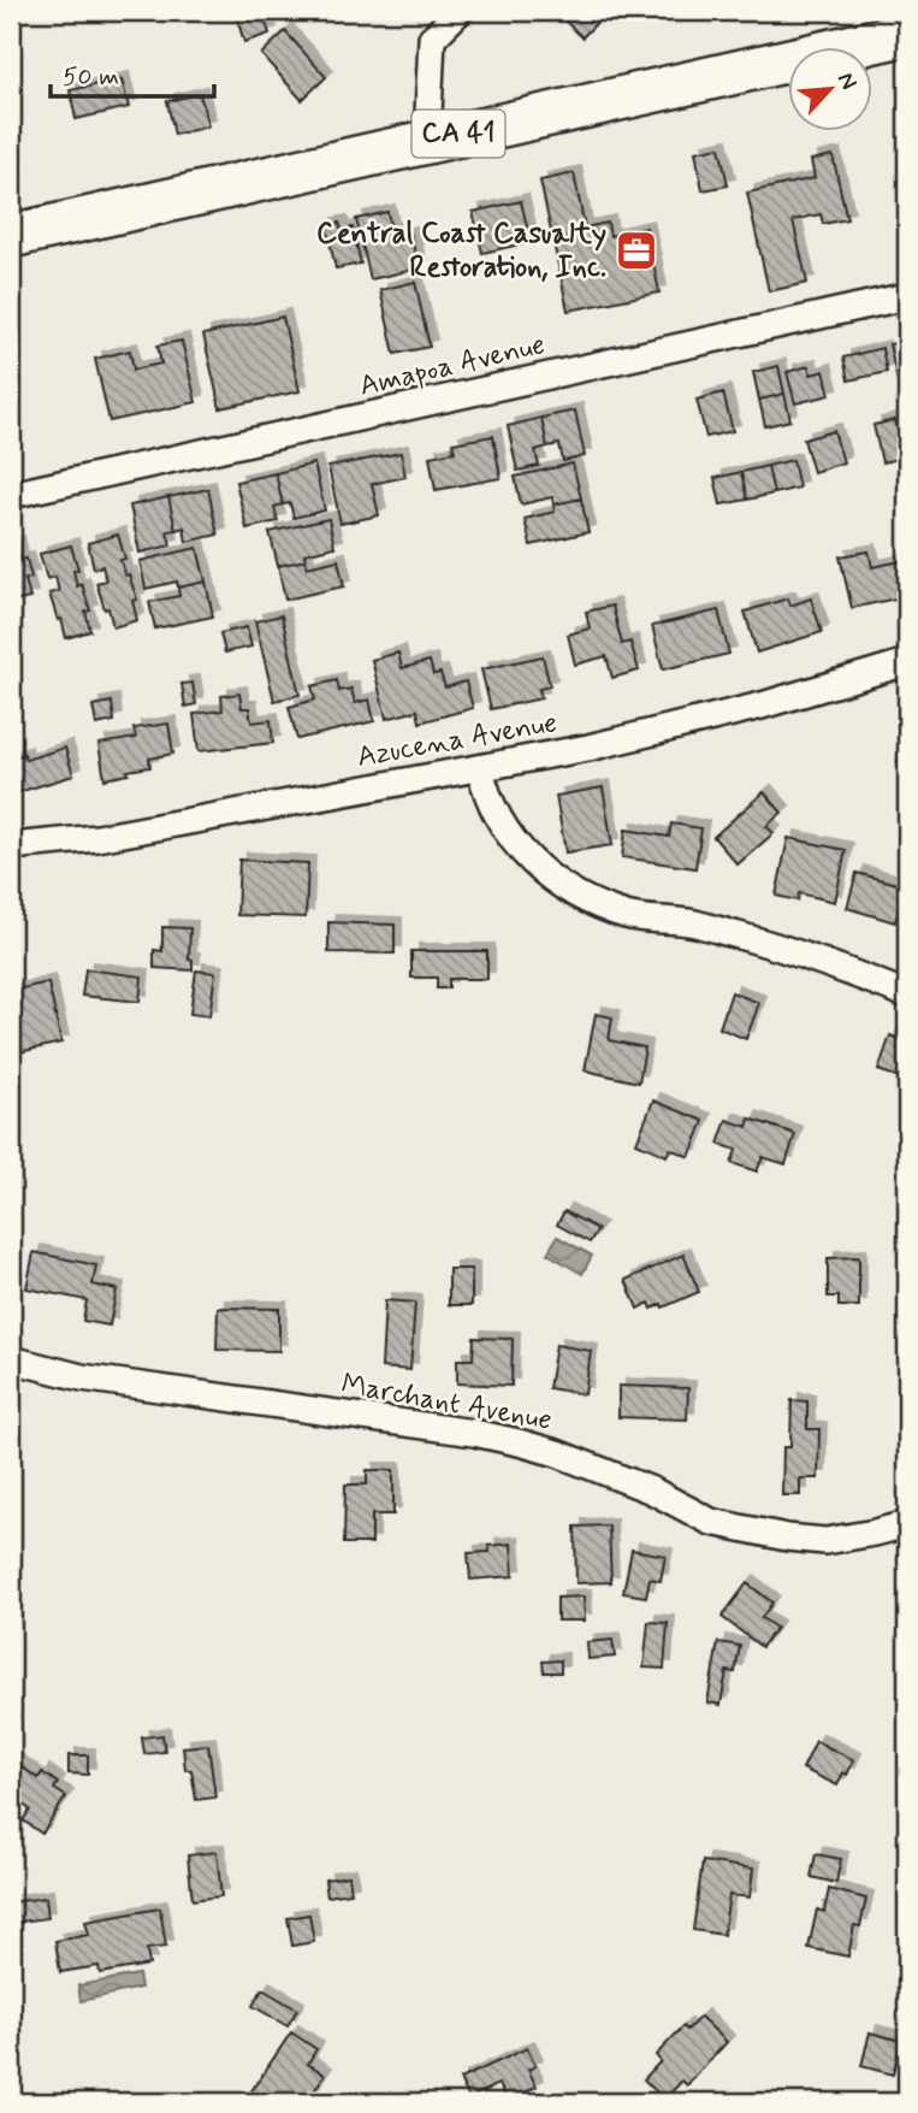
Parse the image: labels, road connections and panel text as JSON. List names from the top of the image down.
{
  "streets": {
    "main road": ["CA 41"],
    "street": ["Amapoa Avenue", "Azucena Avenue", "Marchant Avenue"]
  },
  "places": {
    "office": ["Central Coast Casualty Restoration, Inc."]
  },
  "scale_bar": "50 m",
  "north": "top right"
}
